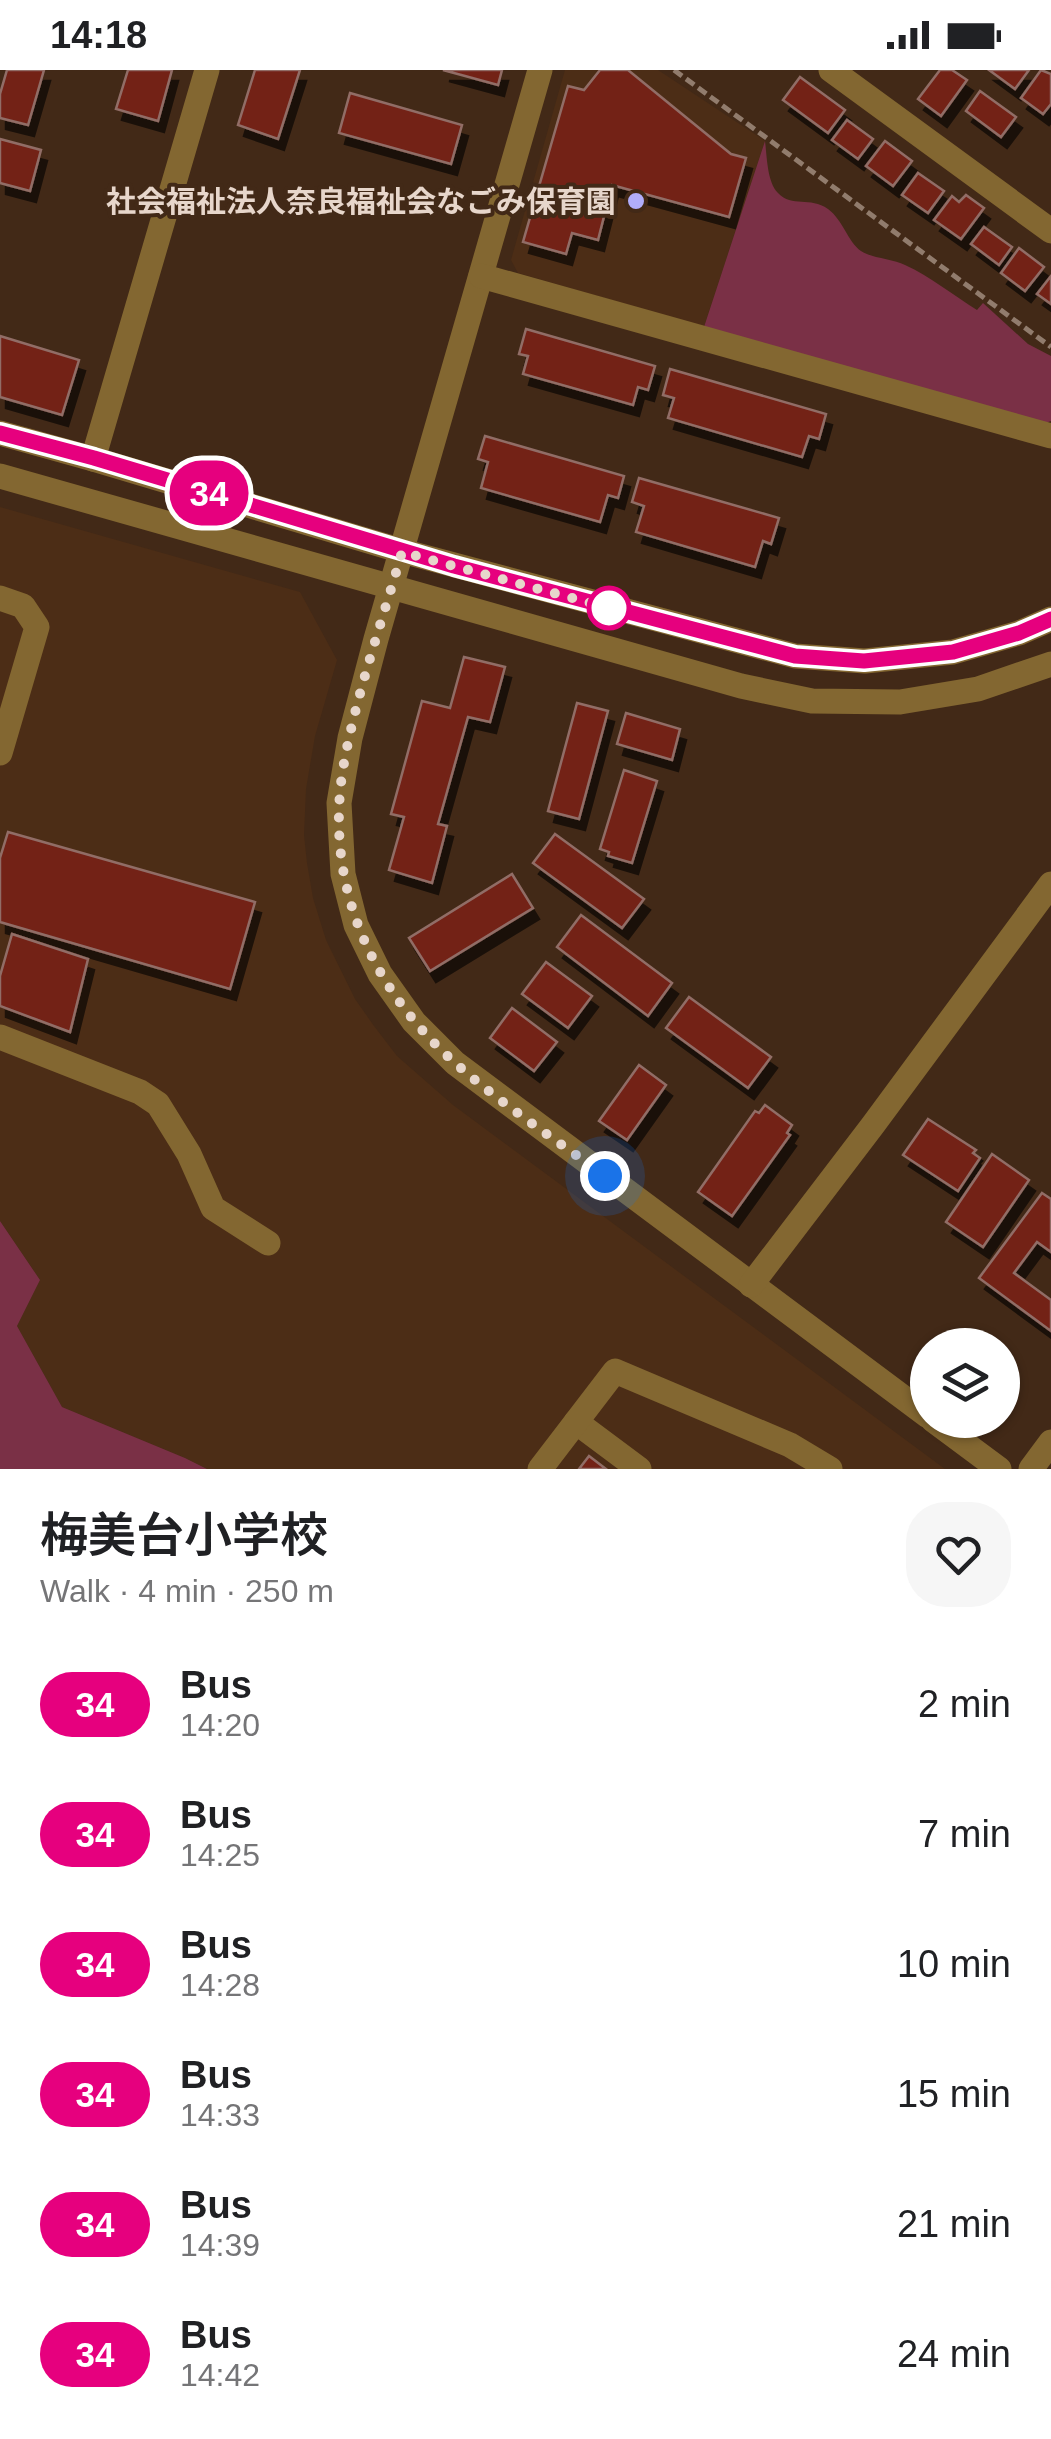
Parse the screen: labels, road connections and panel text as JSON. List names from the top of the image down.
{
  "places": ["社会福祉法人奈良福祉会なごみ保育園"],
  "lines": ["bus line 34"],
  "page": {
    "status": "14:18",
    "on_map": "34",
    "heading": ["梅美台小学校", "Walk · 4 min · 250 m"],
    "list": [
      {
        "mark": "34",
        "name": "Bus",
        "note": "14:20",
        "value": "2 min"
      },
      {
        "mark": "34",
        "name": "Bus",
        "note": "14:25",
        "value": "7 min"
      },
      {
        "mark": "34",
        "name": "Bus",
        "note": "14:28",
        "value": "10 min"
      },
      {
        "mark": "34",
        "name": "Bus",
        "note": "14:33",
        "value": "15 min"
      },
      {
        "mark": "34",
        "name": "Bus",
        "note": "14:39",
        "value": "21 min"
      },
      {
        "mark": "34",
        "name": "Bus",
        "note": "14:42",
        "value": "24 min"
      }
    ]
  }
}
